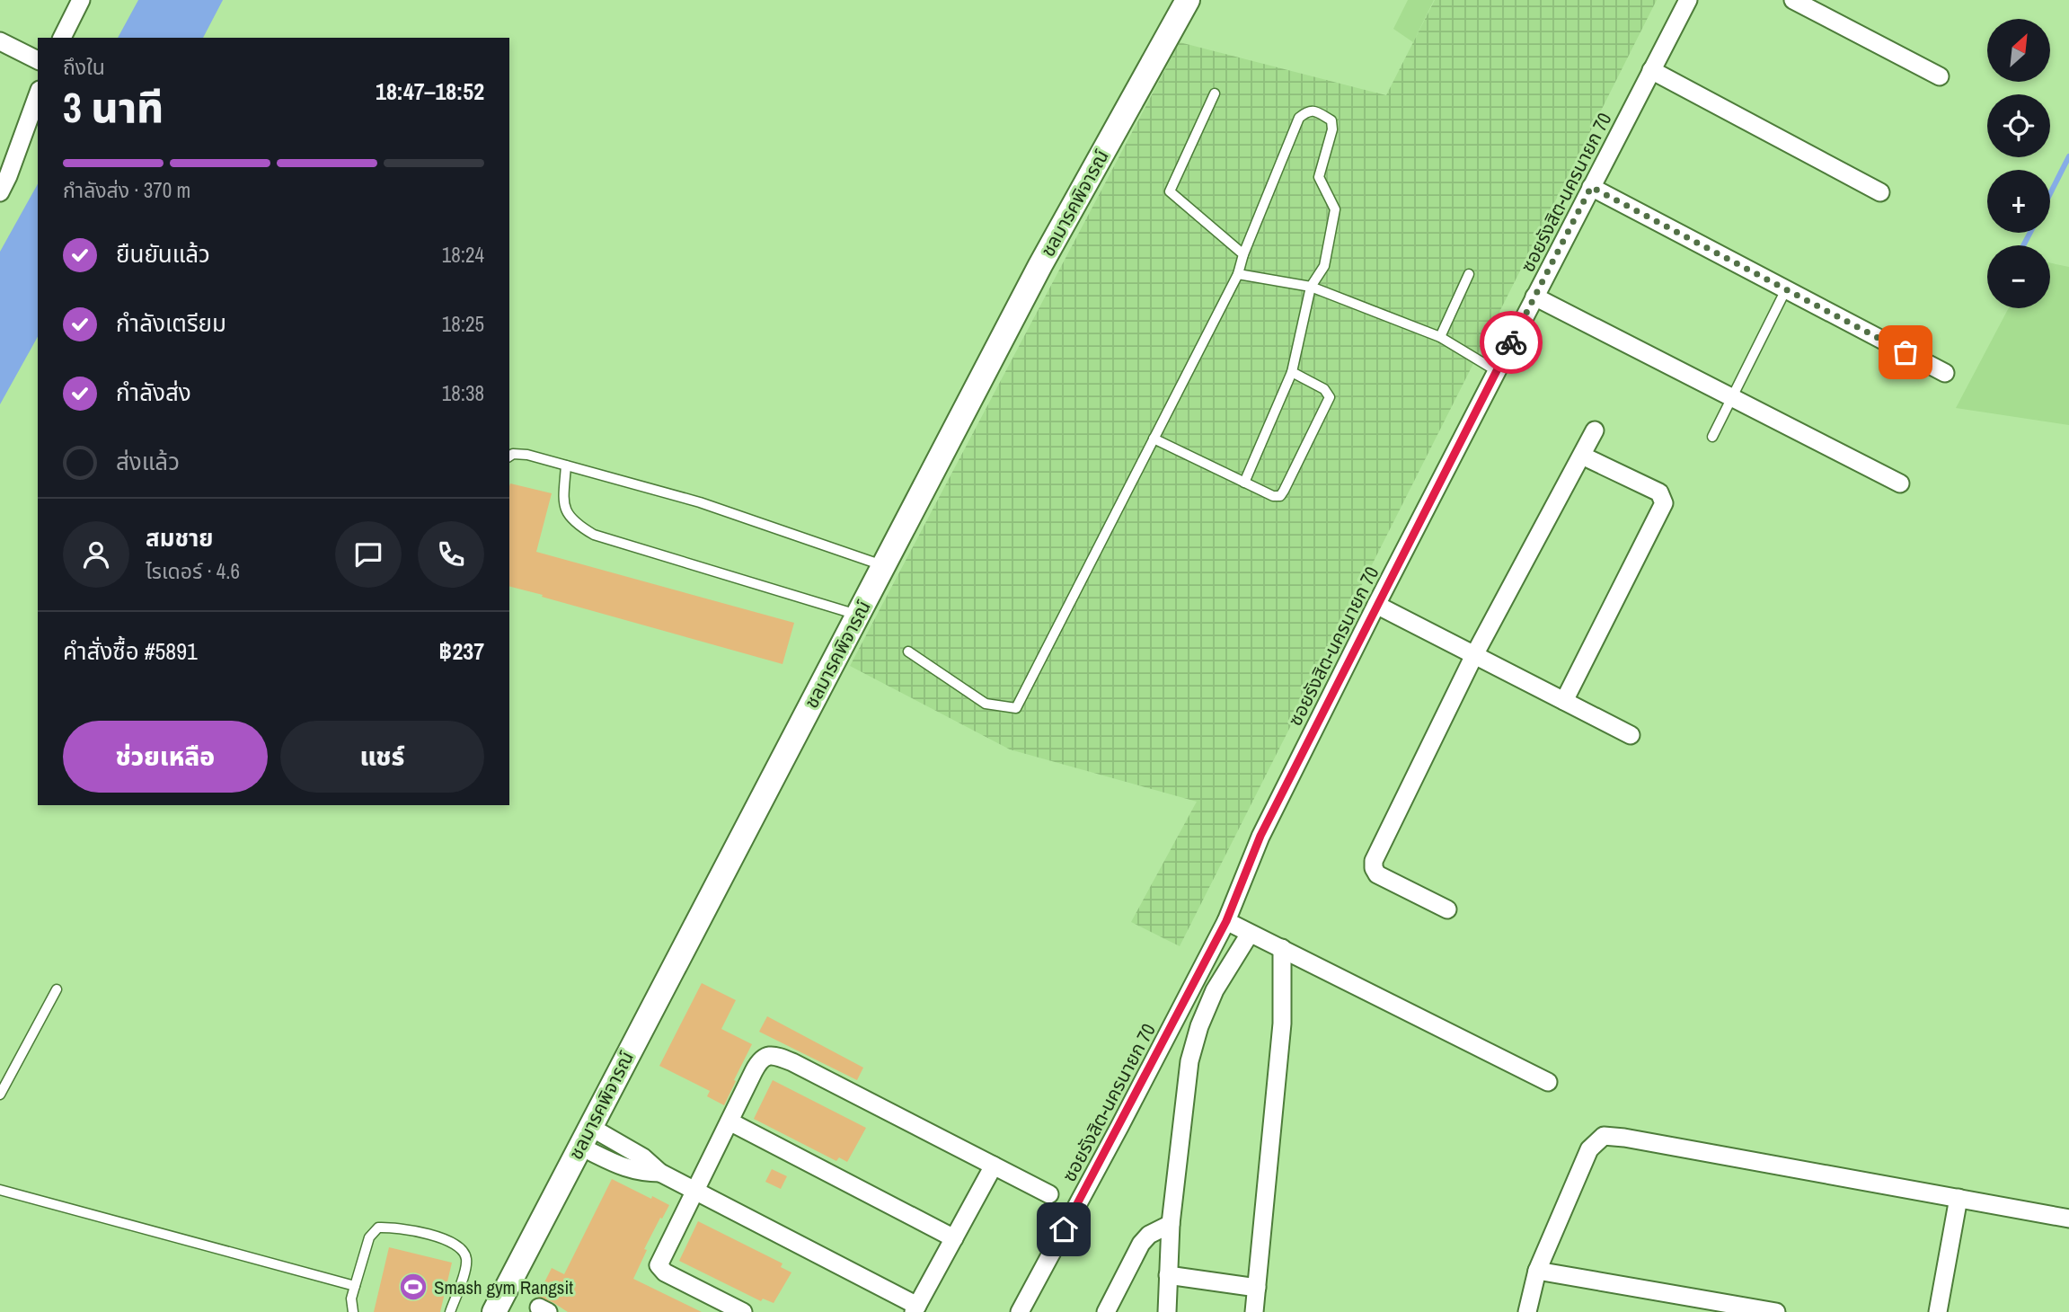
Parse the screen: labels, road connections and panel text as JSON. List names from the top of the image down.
{
  "streets": {
    "street": ["ซอยรังสิต-นครนายก 70", "ชลมารคพิจารณ์"]
  },
  "places": {
    "sports": ["Smash gym Rangsit"]
  },
  "north": "top right",
  "page": {
    "map_buttons": ["+", "−"],
    "heading": ["3 นาที", "ถึงใน", "18:47–18:52"],
    "panel": [
      "สมชาย",
      "ไรเดอร์ · 4.6",
      "คำสั่งซื้อ #5891",
      "฿237"
    ],
    "bar": "กำลังส่ง · 370 m",
    "list": [
      ["ยืนยันแล้ว", "18:24"],
      ["กำลังเตรียม", "18:25"],
      ["กำลังส่ง", "18:38"],
      "ส่งแล้ว"
    ],
    "buttons": ["ช่วยเหลือ", "แชร์"]
  }
}
